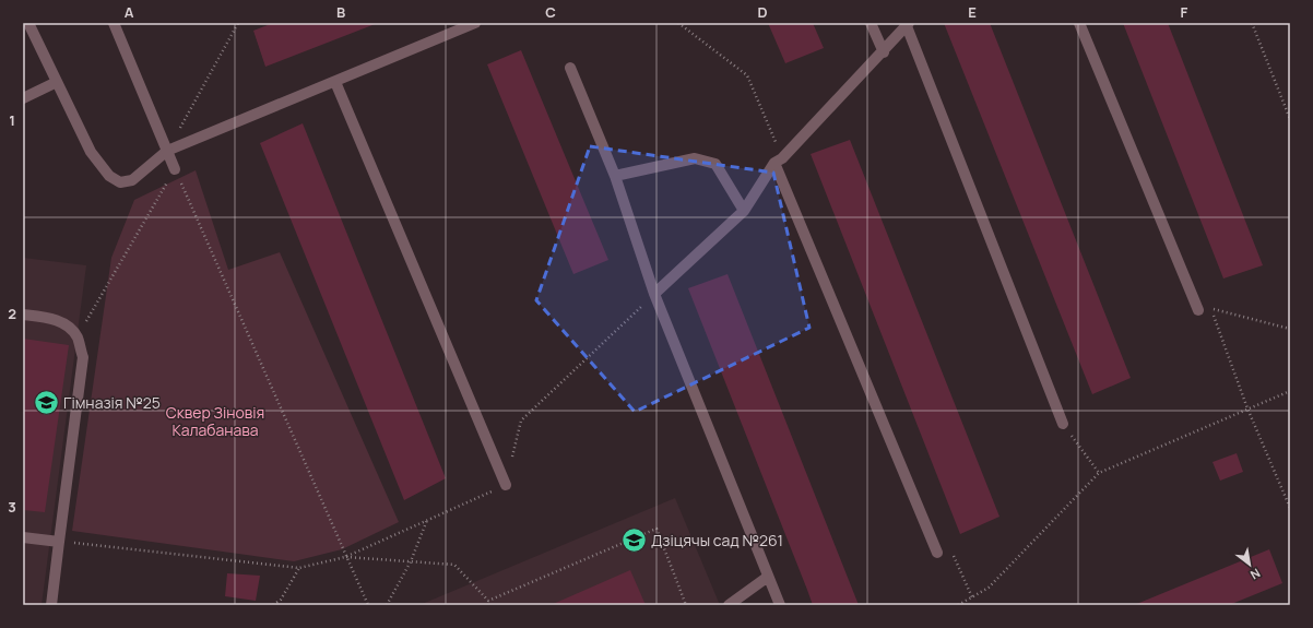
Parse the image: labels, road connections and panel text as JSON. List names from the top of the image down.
{
  "parks": ["Сквер Зіновія Калабанава"],
  "places": {
    "school or university": ["Гімназія №25", "Дзіцячы сад №261"]
  },
  "north": "bottom right",
  "grid": {
    "columns": [
      "A",
      "B",
      "C",
      "D",
      "E",
      "F"
    ],
    "rows": ["1", "2", "3"]
  }
}
